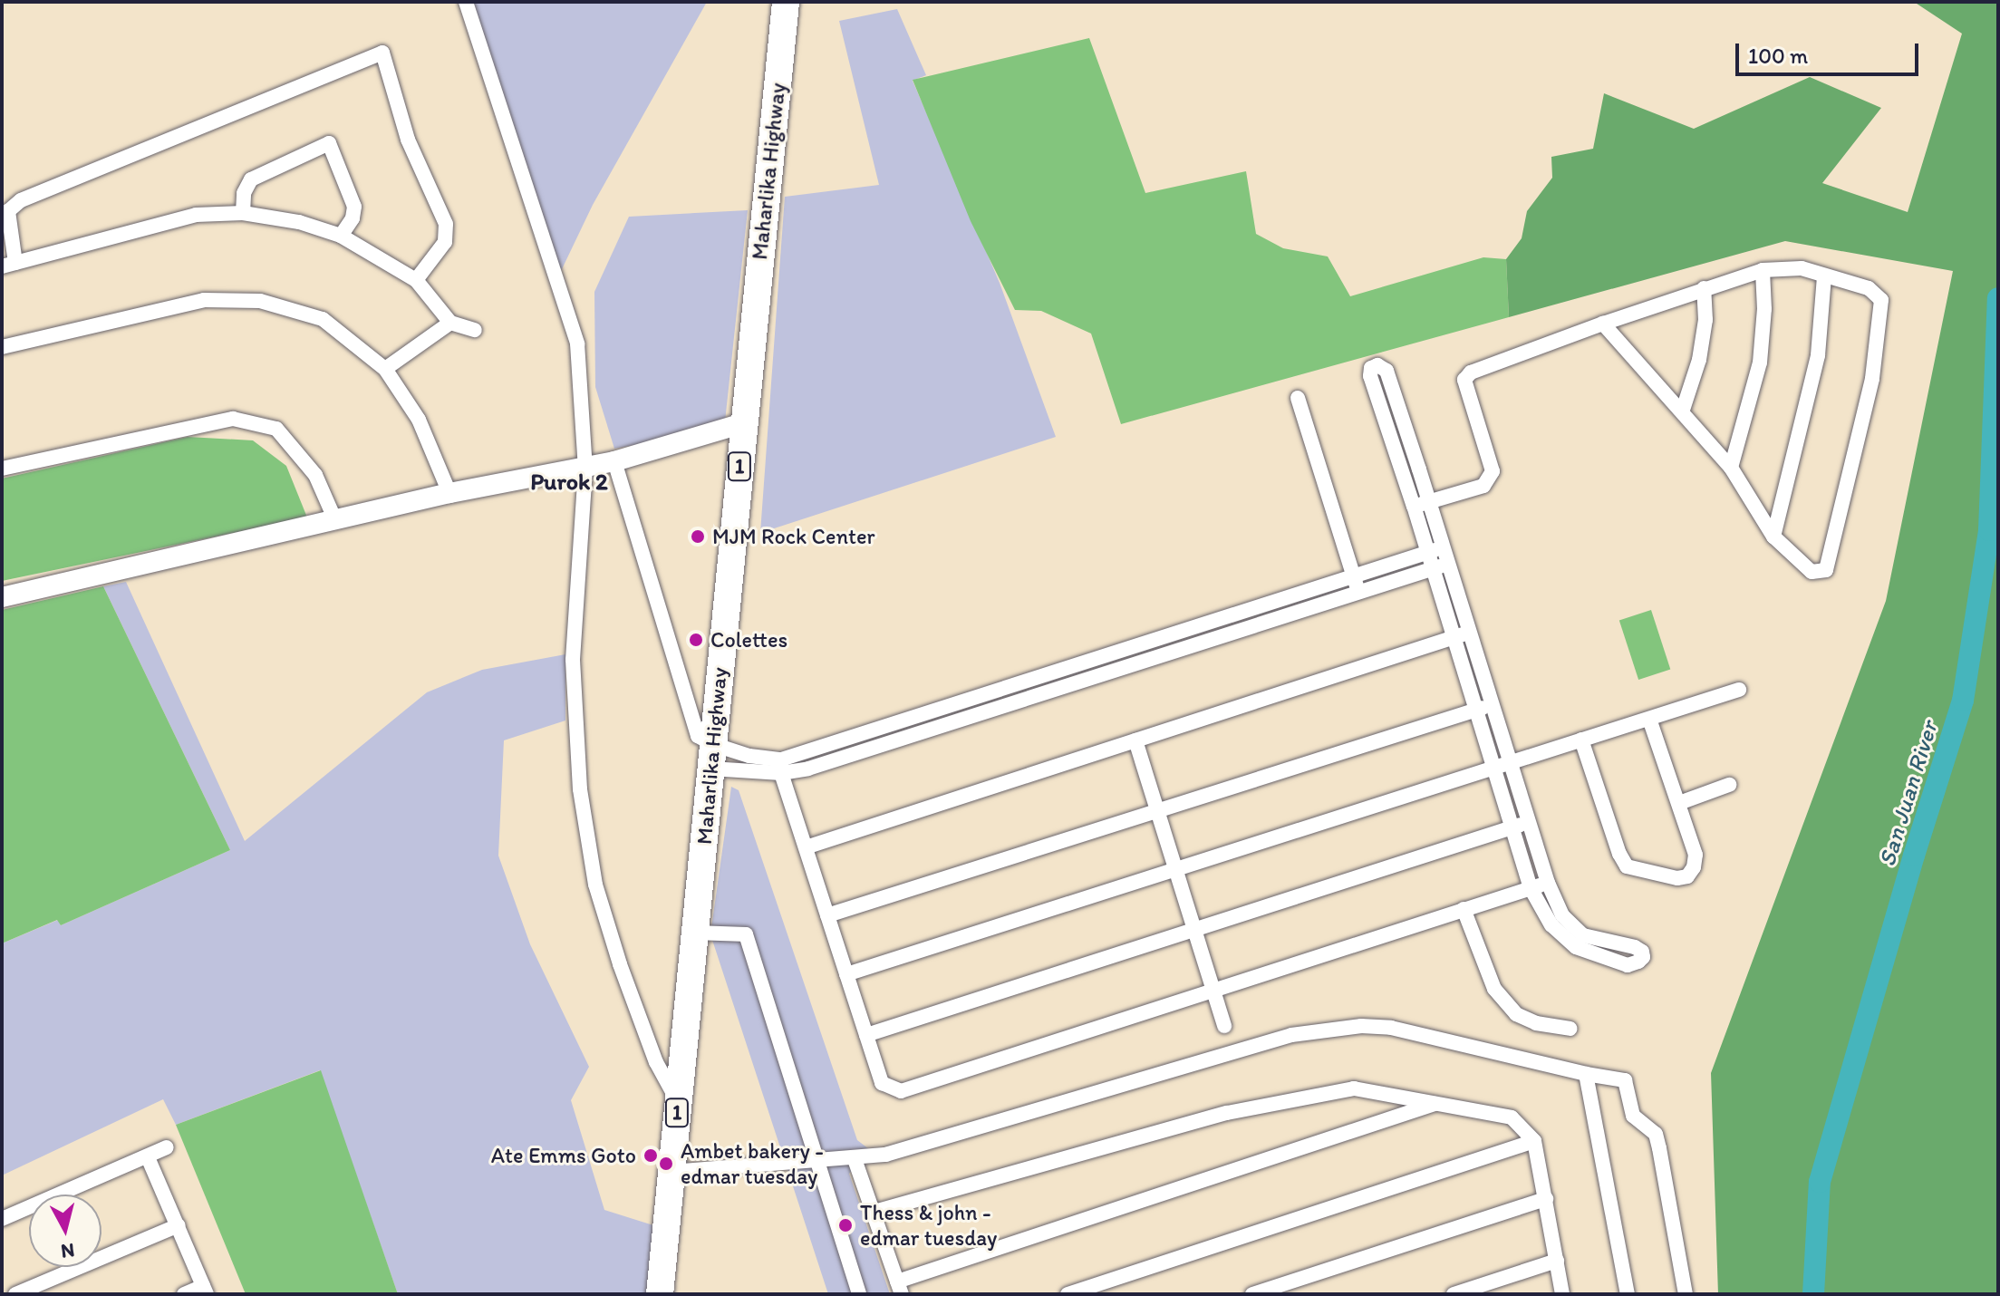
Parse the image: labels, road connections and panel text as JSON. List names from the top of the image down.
{
  "streets": {
    "highway": ["Maharlika Highway", "1"]
  },
  "districts": ["Purok 2"],
  "water": ["San Juan River"],
  "places": [
    "MJM Rock Center",
    "Colettes",
    "Ate Emms Goto",
    "Ambet bakery - edmar tuesday",
    "Thess & john - edmar tuesday"
  ],
  "scale_bar": "100 m",
  "north": "bottom"
}
